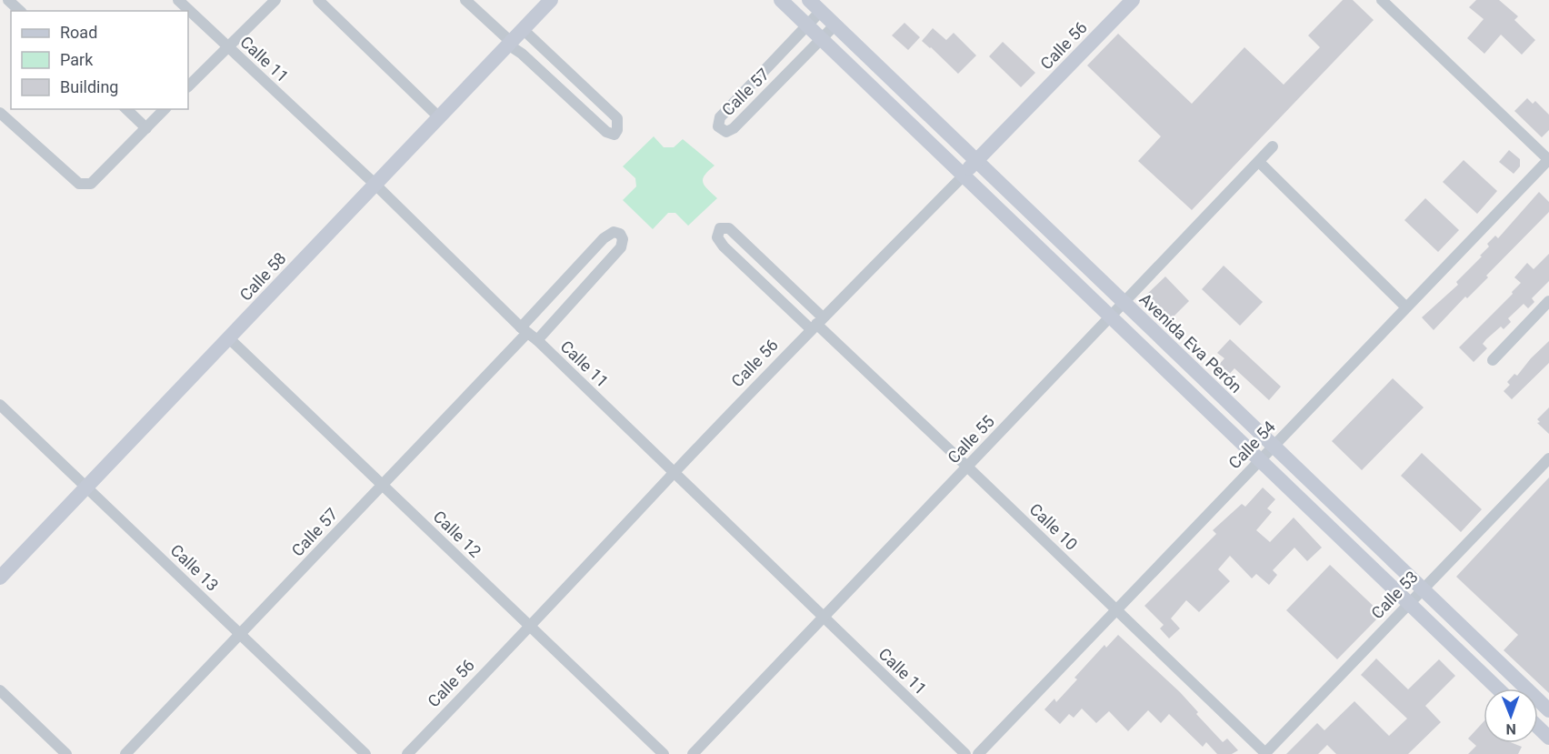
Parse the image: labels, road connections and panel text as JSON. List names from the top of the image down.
{
  "streets": {
    "main road": ["Calle 56", "Calle 58", "Avenida Eva Perón"],
    "street": [
      "Calle 11",
      "Calle 57",
      "Calle 55",
      "Calle 54",
      "Calle 10",
      "Calle 12",
      "Calle 13",
      "Calle 53"
    ]
  },
  "crossings": [
    ["Calle 56", "Calle 11"],
    ["Calle 56", "Avenida Eva Perón"],
    ["Calle 56", "Calle 10"],
    ["Calle 56", "Calle 12"],
    ["Calle 11", "Calle 57"],
    ["Calle 11", "Calle 58"],
    ["Calle 11", "Calle 55"],
    ["Calle 57", "Avenida Eva Perón"],
    ["Calle 57", "Calle 12"],
    ["Calle 57", "Calle 13"],
    ["Calle 58", "Calle 12"],
    ["Calle 58", "Calle 13"],
    ["Avenida Eva Perón", "Calle 55"],
    ["Avenida Eva Perón", "Calle 54"],
    ["Avenida Eva Perón", "Calle 53"],
    ["Calle 55", "Calle 10"],
    ["Calle 54", "Calle 10"],
    ["Calle 10", "Calle 53"]
  ],
  "legend": ["Road", "Park", "Building"],
  "north": "bottom"
}
